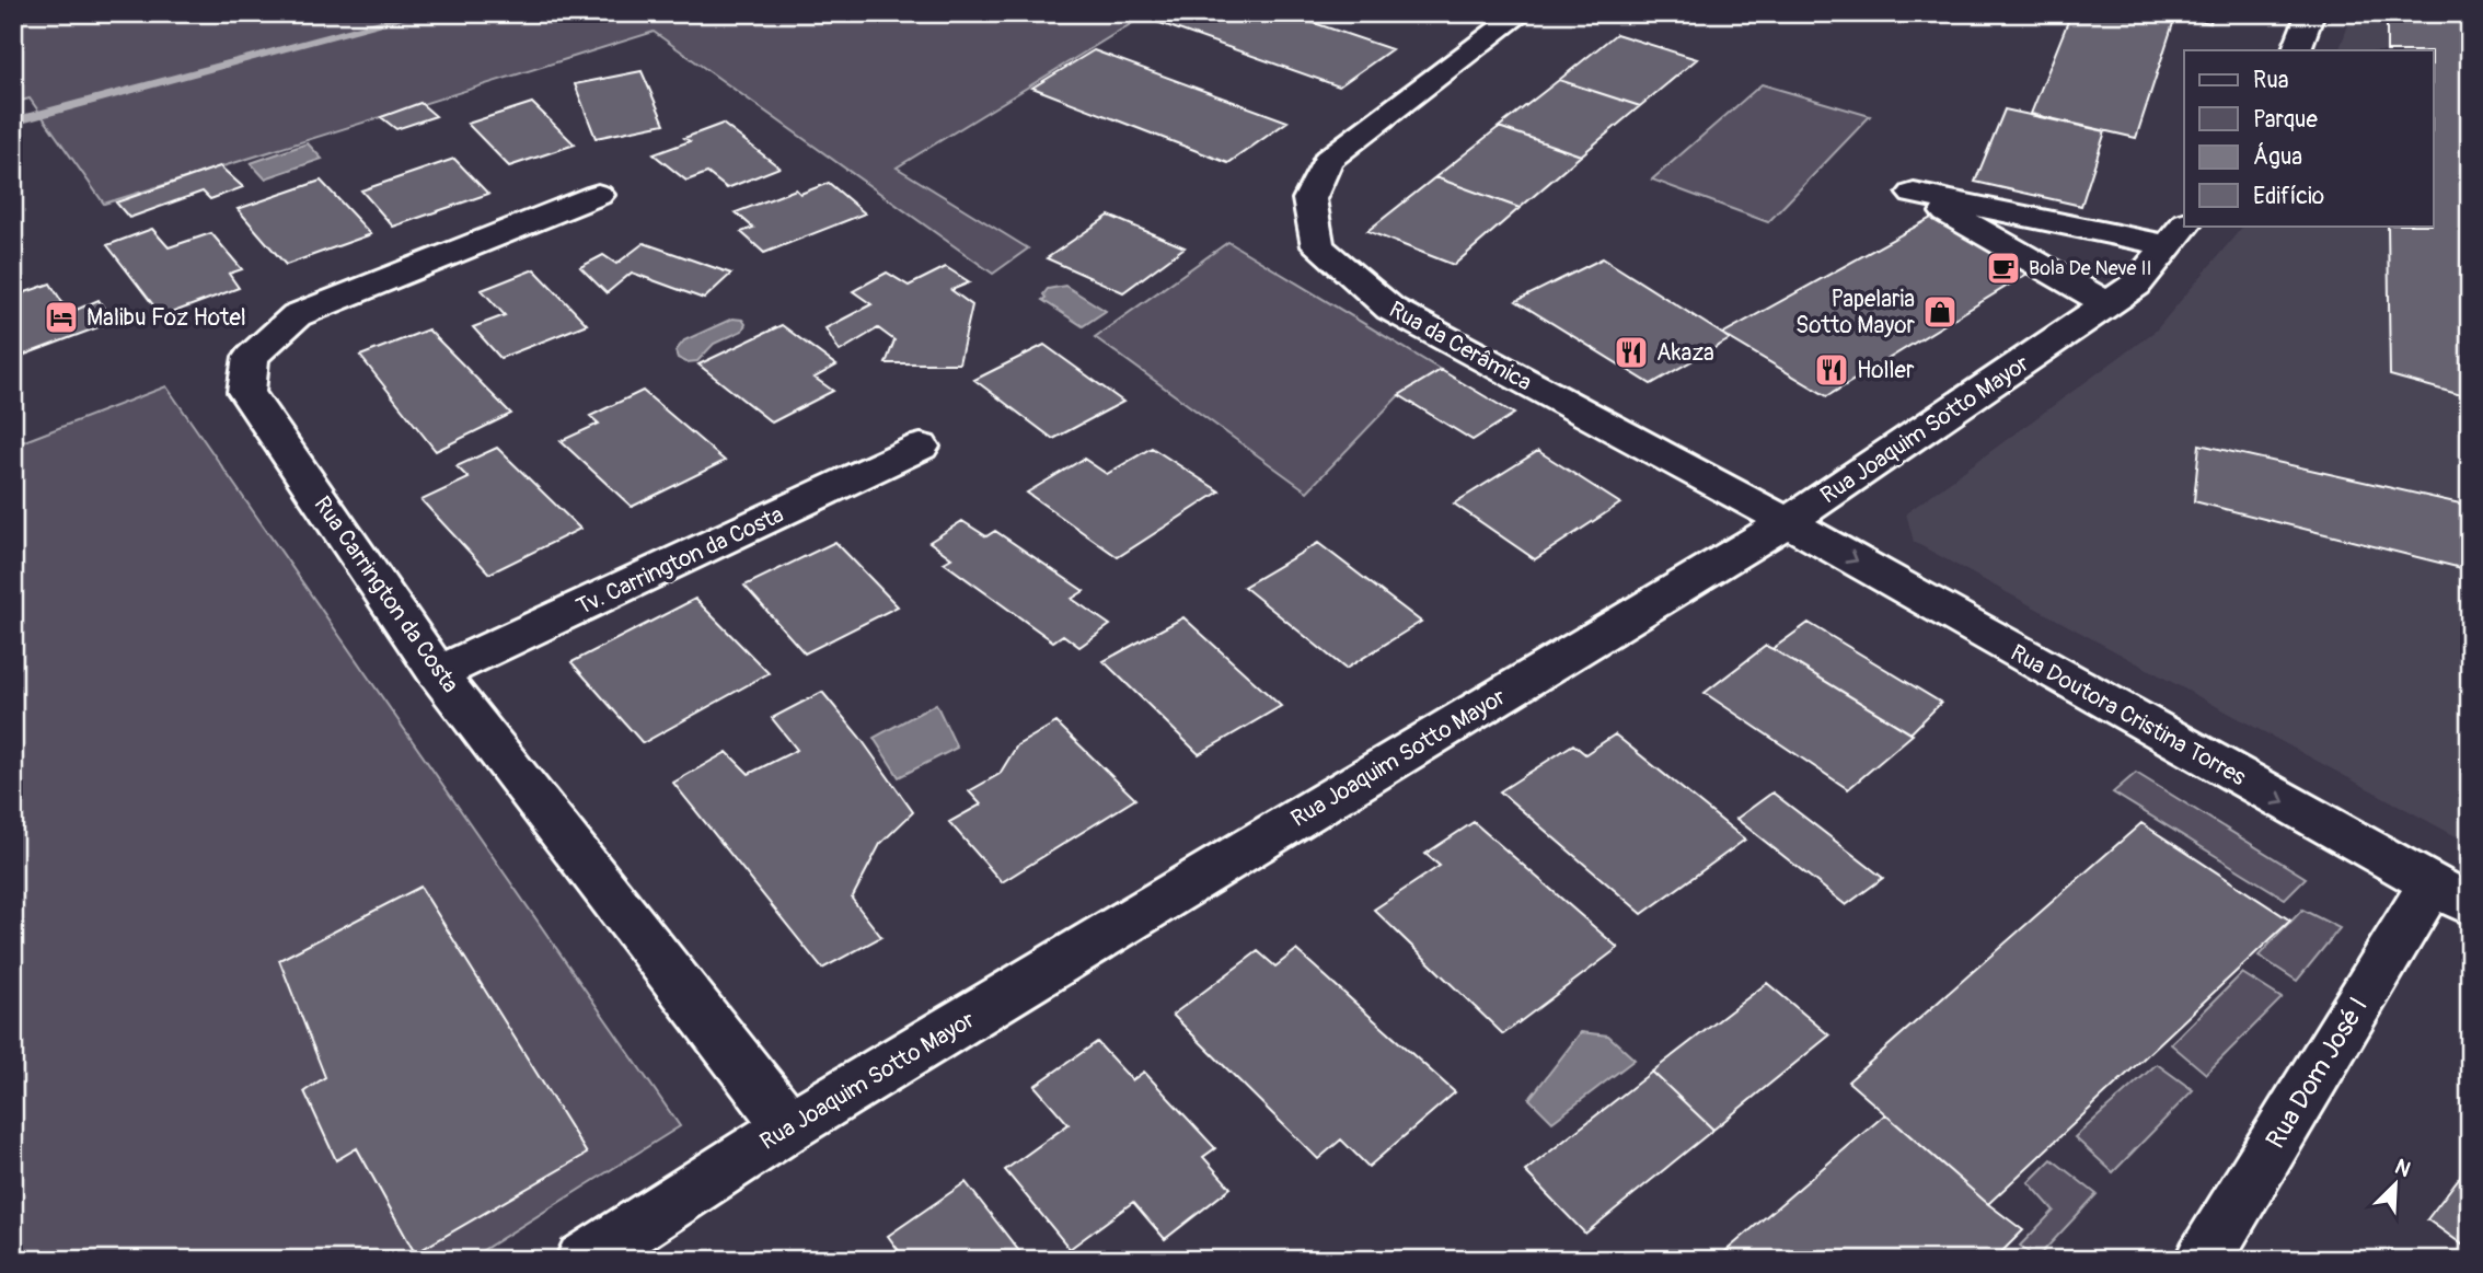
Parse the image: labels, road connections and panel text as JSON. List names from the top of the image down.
{
  "streets": {
    "street": [
      "Rua da Cerâmica",
      "Rua Joaquim Sotto Mayor",
      "Tv. Carrington da Costa",
      "Rua Carrington da Costa",
      "Rua Doutora Cristina Torres",
      "Rua Dom José I"
    ]
  },
  "crossings": [
    ["Rua da Cerâmica", "Rua Joaquim Sotto Mayor"],
    ["Rua da Cerâmica", "Rua Doutora Cristina Torres"],
    ["Rua Joaquim Sotto Mayor", "Rua Carrington da Costa"],
    ["Rua Joaquim Sotto Mayor", "Rua Doutora Cristina Torres"],
    ["Tv. Carrington da Costa", "Rua Carrington da Costa"],
    ["Rua Doutora Cristina Torres", "Rua Dom José I"]
  ],
  "one_way": ["Rua Doutora Cristina Torres"],
  "places": {
    "cafe": ["Bola De Neve II"],
    "shop": ["Papelaria Sotto Mayor"],
    "hotel": ["Malibu Foz Hotel"],
    "restaurant": ["Akaza", "Holler"]
  },
  "legend": [
    "Rua",
    "Parque",
    "Água",
    "Edifício"
  ],
  "north": "top right"
}
